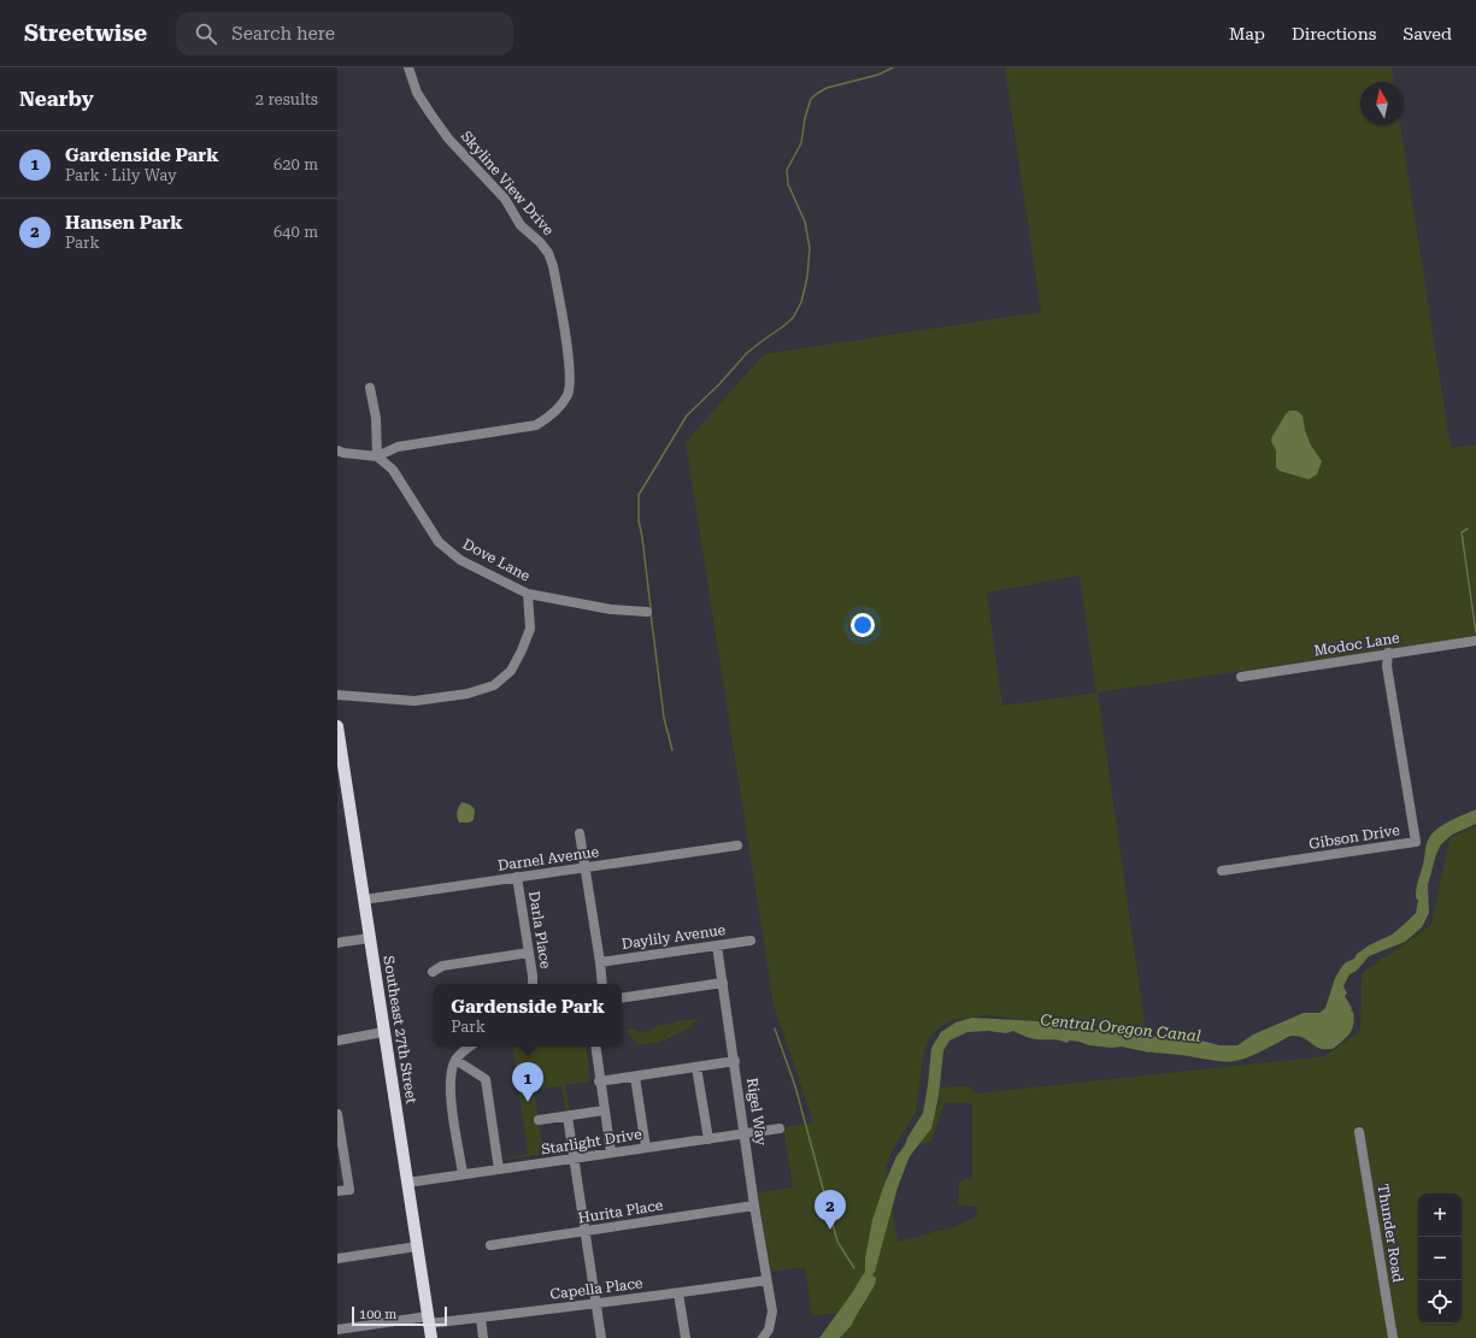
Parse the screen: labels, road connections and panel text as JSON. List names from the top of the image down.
{
  "streets": {
    "main road": ["Southeast 27th Street"],
    "street": [
      "Skyline View Drive",
      "Dove Lane",
      "Modoc Lane",
      "Gibson Drive",
      "Darnel Avenue",
      "Darla Place",
      "Daylily Avenue",
      "Rigel Way",
      "Starlight Drive",
      "Hurita Place",
      "Thunder Road",
      "Capella Place"
    ]
  },
  "crossings": [
    ["Skyline View Drive", "Dove Lane"],
    ["Modoc Lane", "Gibson Drive"],
    ["Darnel Avenue", "Darla Place"],
    ["Darnel Avenue", "Southeast 27th Street"],
    ["Daylily Avenue", "Rigel Way"],
    ["Southeast 27th Street", "Starlight Drive"],
    ["Southeast 27th Street", "Capella Place"],
    ["Rigel Way", "Starlight Drive"],
    ["Rigel Way", "Hurita Place"],
    ["Rigel Way", "Capella Place"]
  ],
  "water": ["Central Oregon Canal"],
  "scale_bar": "100 m",
  "north": "top",
  "page": {
    "header": "Streetwise",
    "search": "Search here",
    "nav": ["Map", "Directions", "Saved"],
    "heading": ["Nearby", "2 results"],
    "list": [
      {
        "mark": "1",
        "name": "Gardenside Park",
        "note": "Park · Lily Way",
        "value": "620 m"
      },
      {
        "mark": "2",
        "name": "Hansen Park",
        "note": "Park",
        "value": "640 m"
      }
    ],
    "popup": ["Gardenside Park", "Park"],
    "pins": ["1", "2"],
    "map_buttons": ["+", "−"],
    "scale": "100 m"
  }
}
